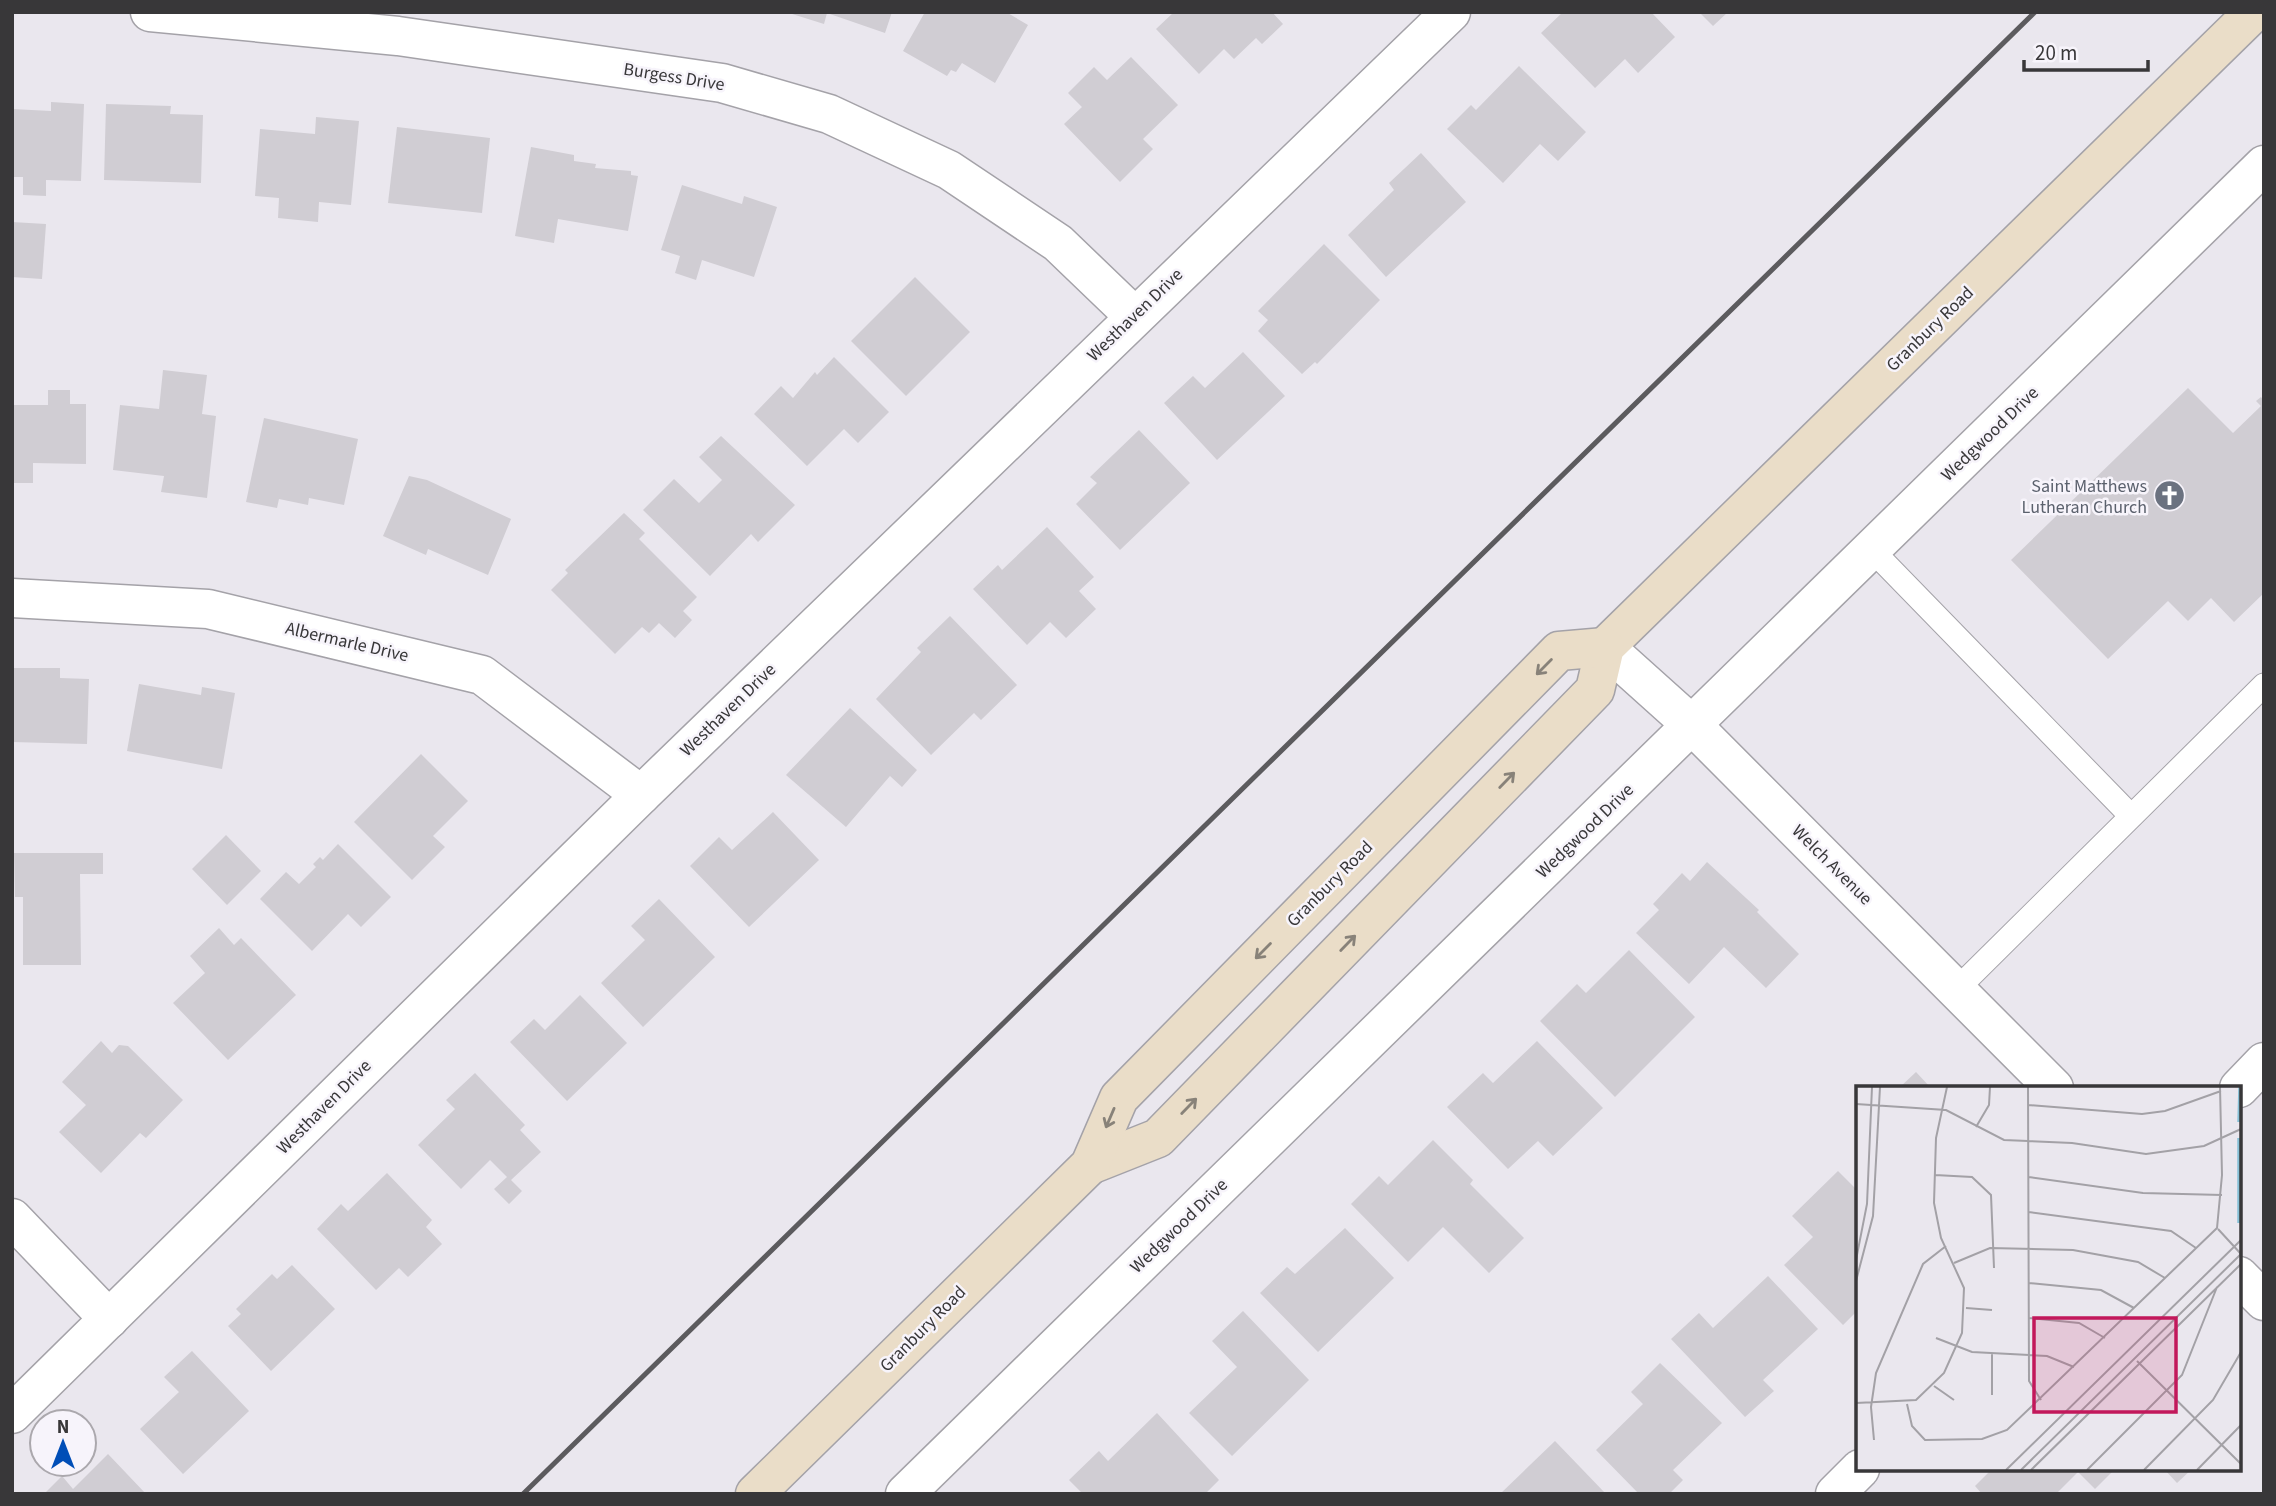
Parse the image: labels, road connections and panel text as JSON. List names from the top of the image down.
{
  "streets": {
    "main road": ["Granbury Road"],
    "street": [
      "Burgess Drive",
      "Westhaven Drive",
      "Wedgwood Drive",
      "Albermarle Drive",
      "Welch Avenue"
    ]
  },
  "crossings": [
    ["Burgess Drive", "Westhaven Drive"],
    ["Westhaven Drive", "Albermarle Drive"],
    ["Granbury Road", "Welch Avenue"],
    ["Wedgwood Drive", "Welch Avenue"]
  ],
  "places": {
    "church": ["Saint Matthews Lutheran Church"]
  },
  "scale_bar": "20 m",
  "north": "top"
}
